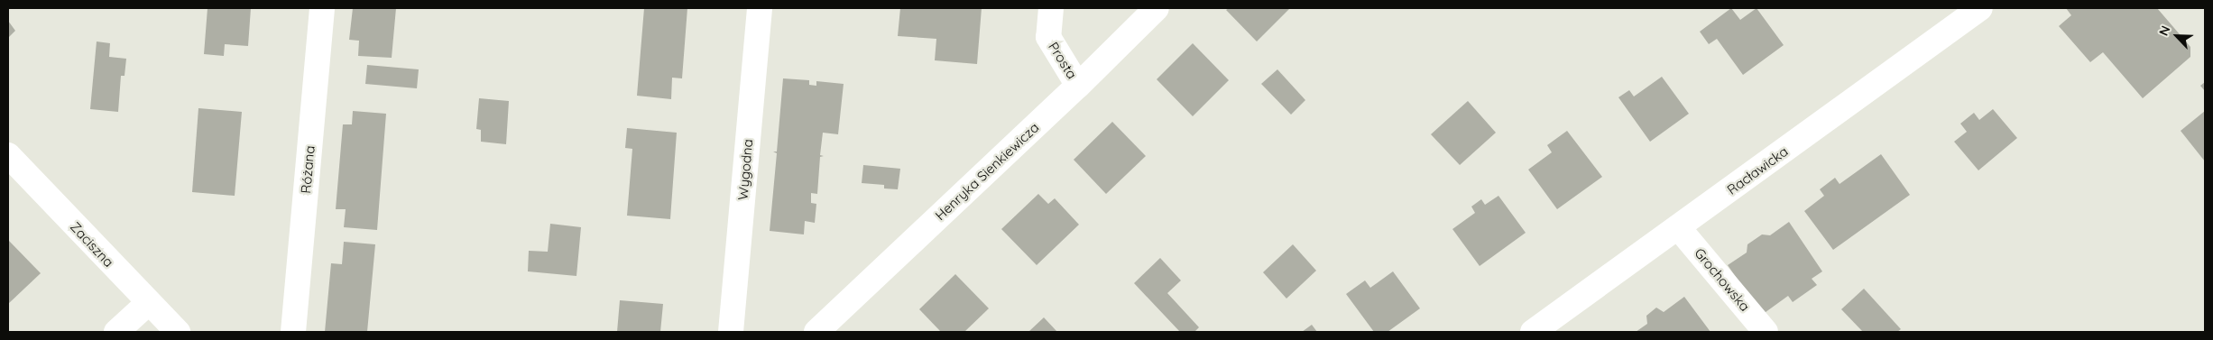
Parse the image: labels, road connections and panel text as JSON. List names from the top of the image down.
{
  "streets": {
    "street": [
      "Prosta",
      "Różana",
      "Wygodna",
      "Racławicka",
      "Henryka Sienkiewicza",
      "Zaciszna",
      "Grochowska"
    ]
  },
  "crossings": [
    ["Prosta", "Henryka Sienkiewicza"],
    ["Racławicka", "Grochowska"]
  ],
  "north": "top left"
}
